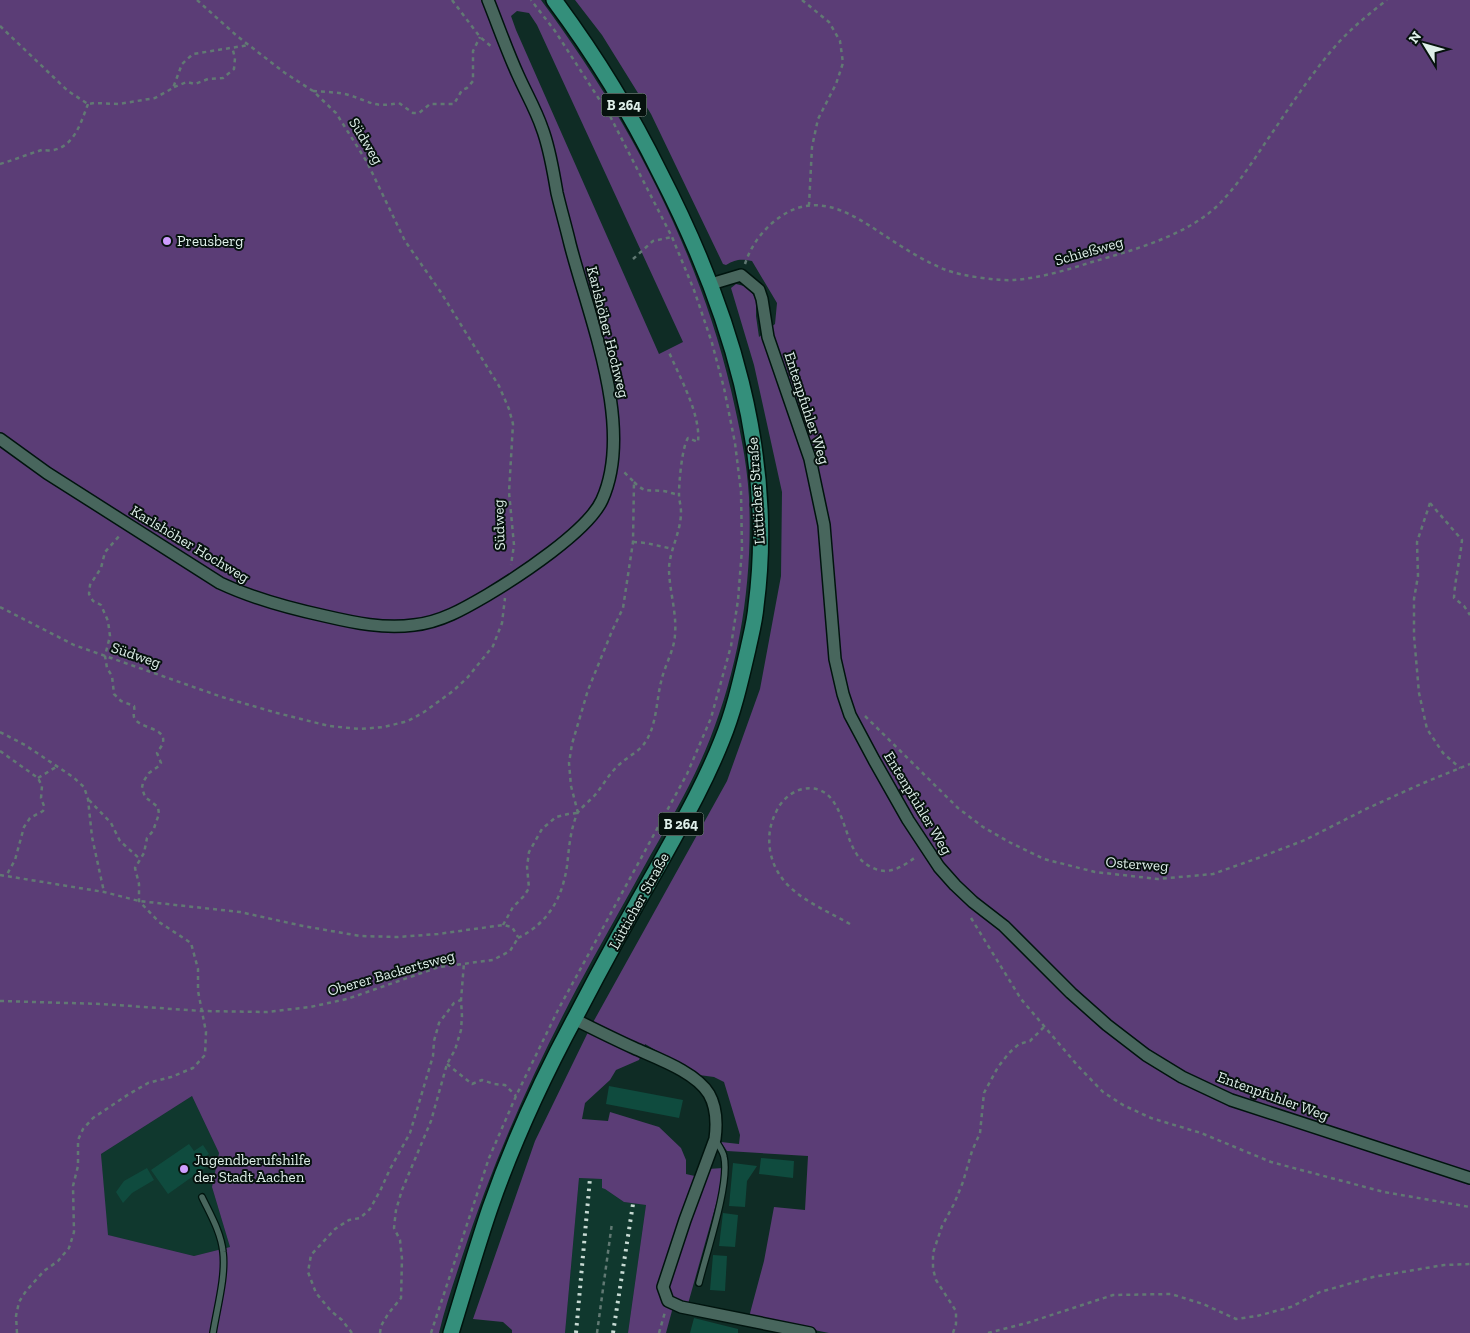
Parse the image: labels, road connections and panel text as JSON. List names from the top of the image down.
{
  "streets": {
    "main road": ["B 264", "Lütticher Straße"],
    "street": ["Karlshöher Hochweg", "Entenpfuhler Weg"],
    "path": [
      "Südweg",
      "Schießweg",
      "Osterweg",
      "Oberer Backertsweg"
    ]
  },
  "crossings": [
    ["Südweg", "Karlshöher Hochweg"],
    ["Schießweg", "Entenpfuhler Weg"]
  ],
  "places": ["Preusberg", "Jugendberufshilfe der Stadt Aachen"],
  "north": "top left"
}
